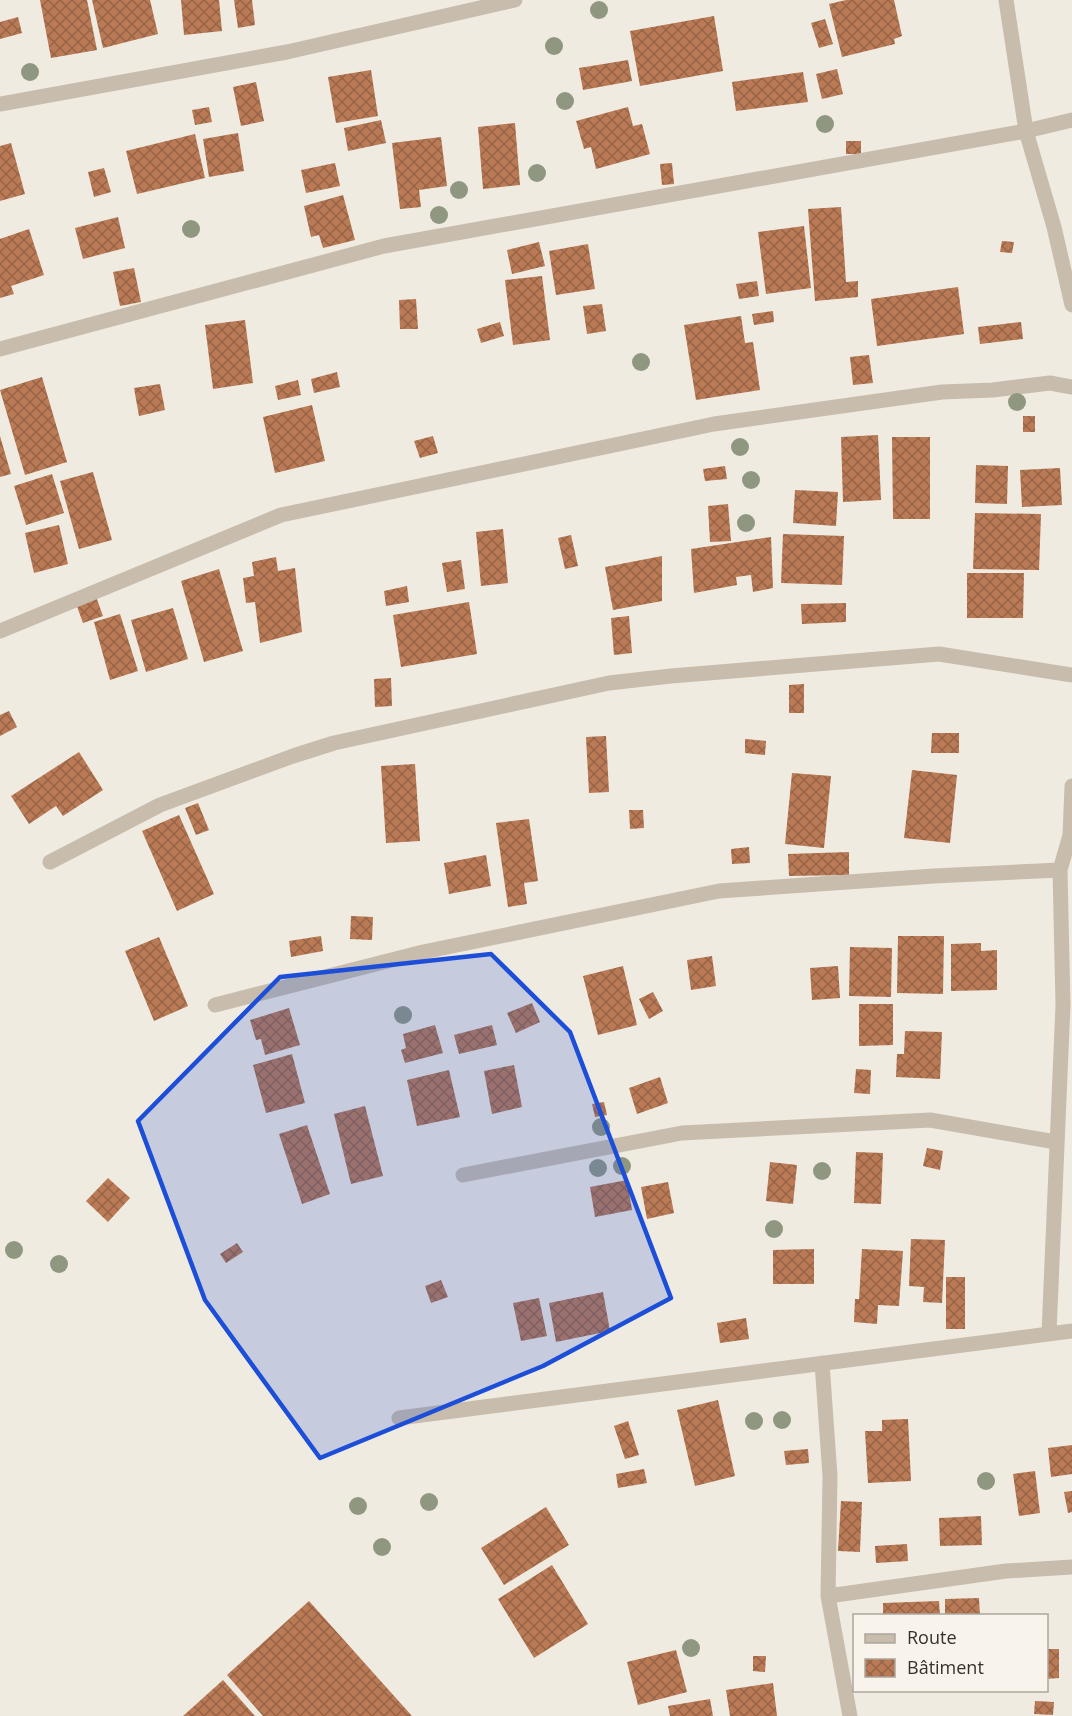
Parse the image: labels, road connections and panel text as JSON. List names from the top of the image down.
{
  "legend": ["Route", "Bâtiment"]
}
